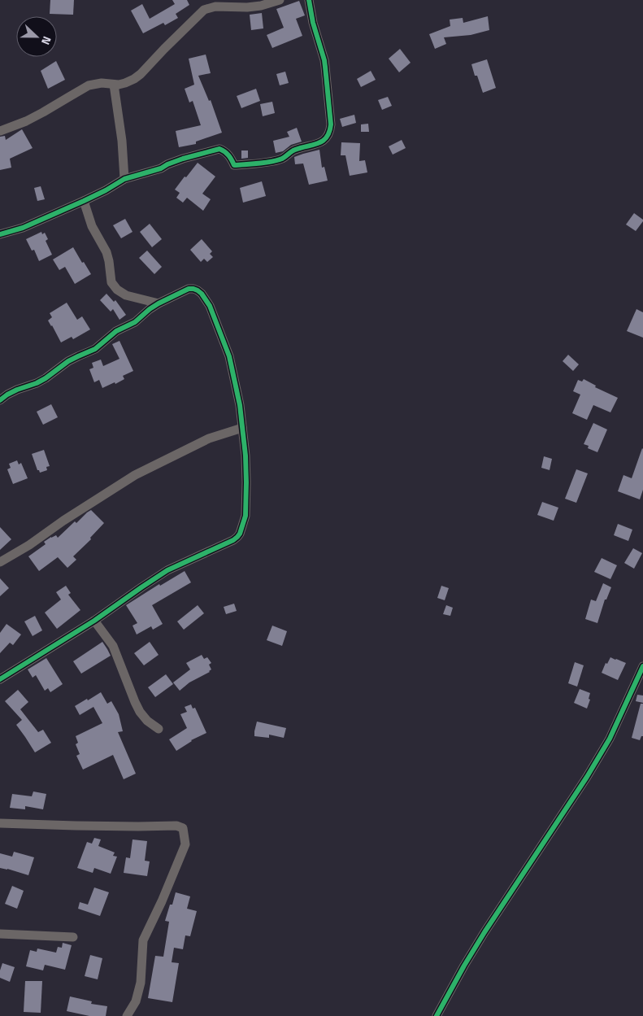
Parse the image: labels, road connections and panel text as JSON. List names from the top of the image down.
{
  "north": "right"
}
